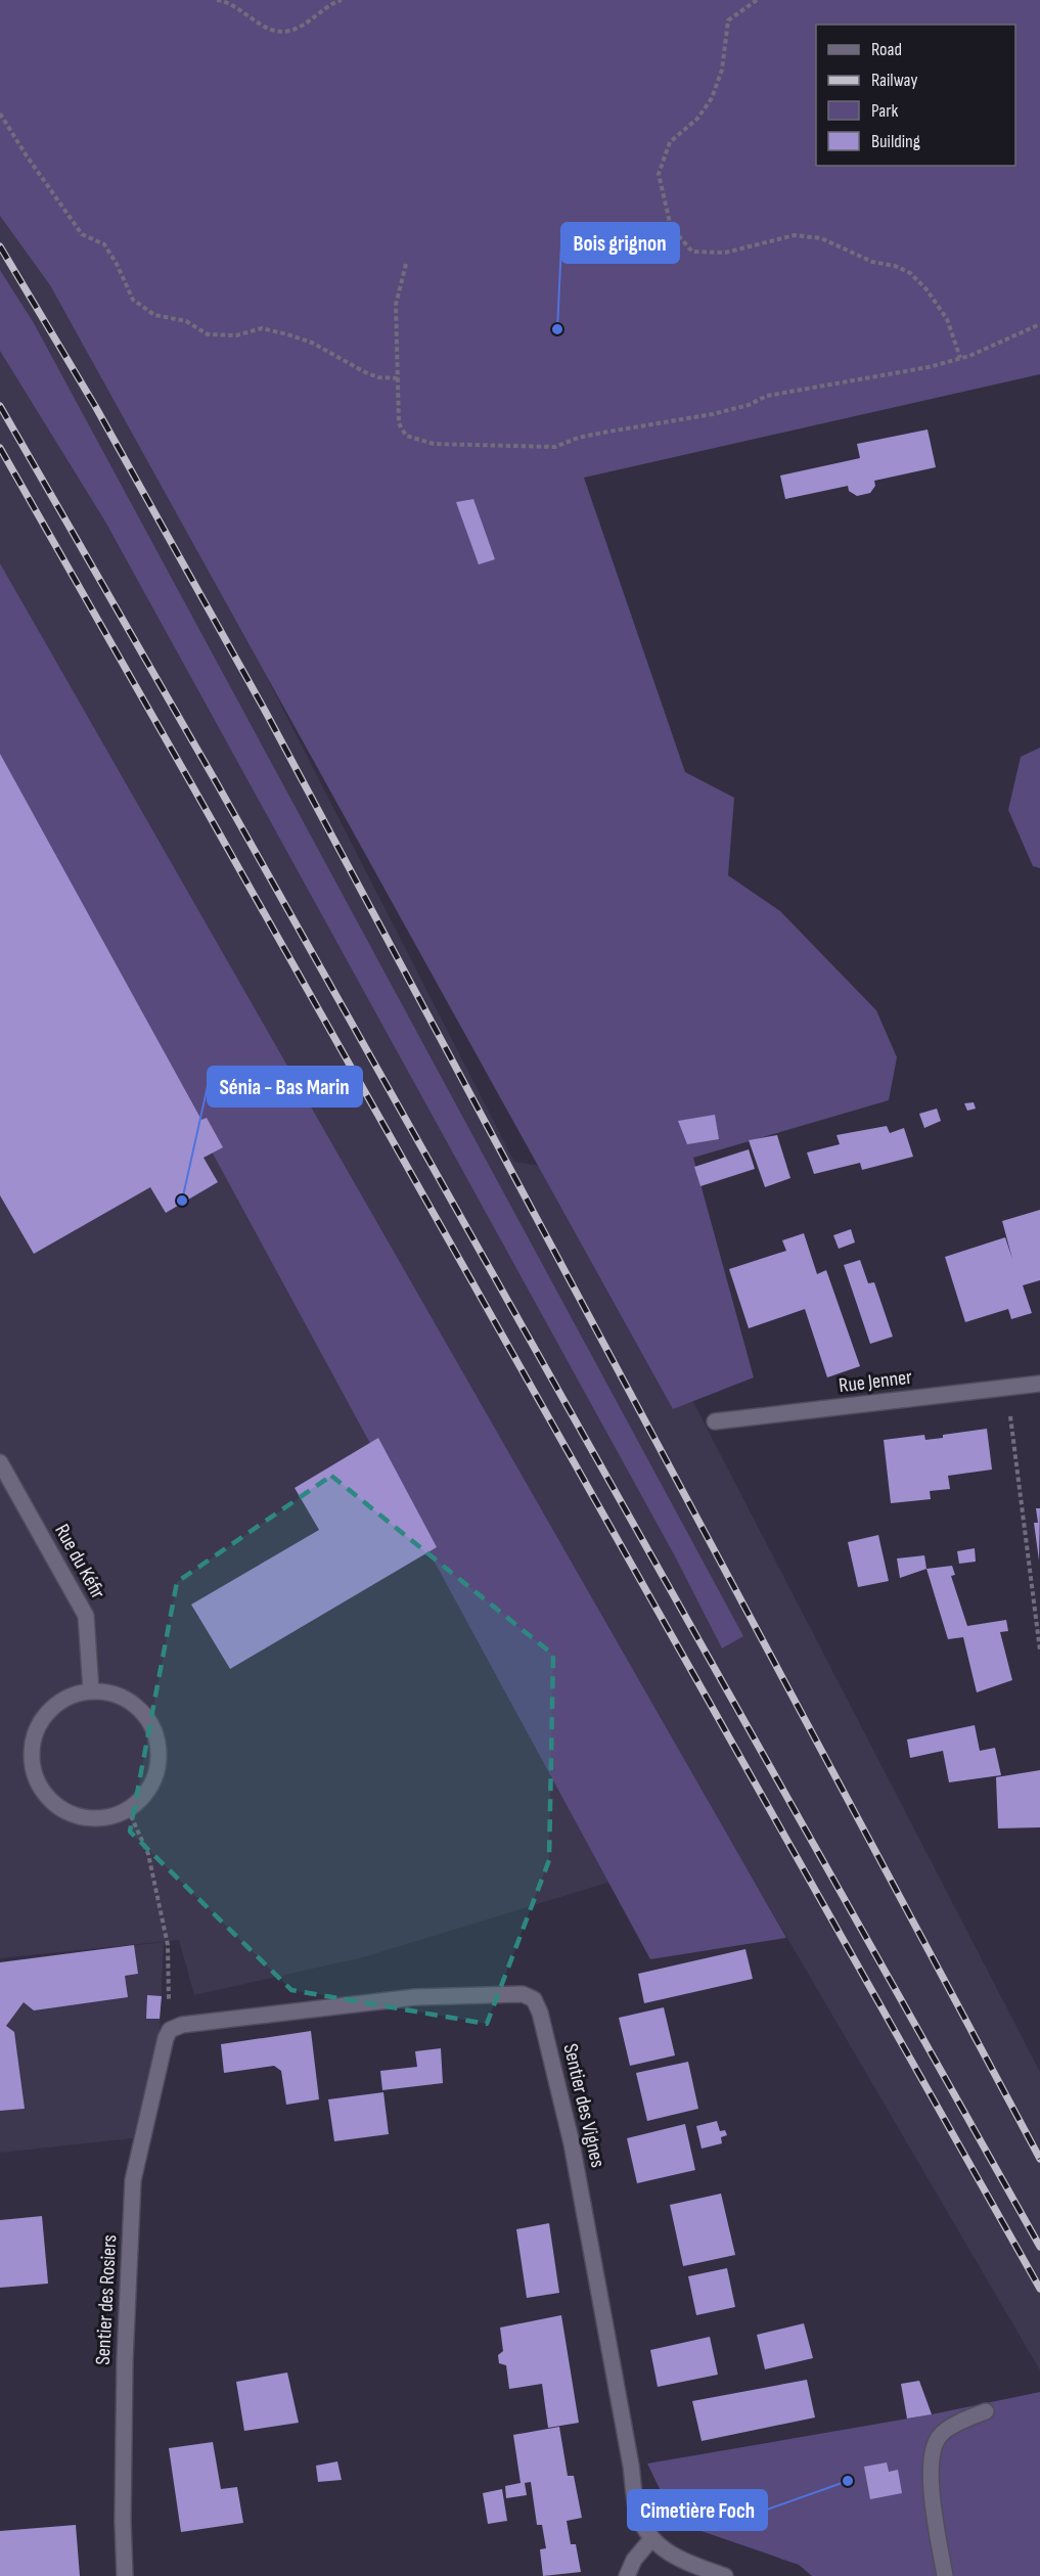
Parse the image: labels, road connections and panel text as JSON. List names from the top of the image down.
{
  "streets": {
    "street": [
      "Rue Jenner",
      "Rue du Kéfir",
      "Sentier des Vignes",
      "Sentier des Rosiers"
    ]
  },
  "crossings": [
    ["Sentier des Vignes", "Sentier des Rosiers"]
  ],
  "places": ["Bois grignon", "Sénia - Bas Marin", "Cimetière Foch"],
  "legend": [
    "Road",
    "Railway",
    "Park",
    "Building"
  ]
}
